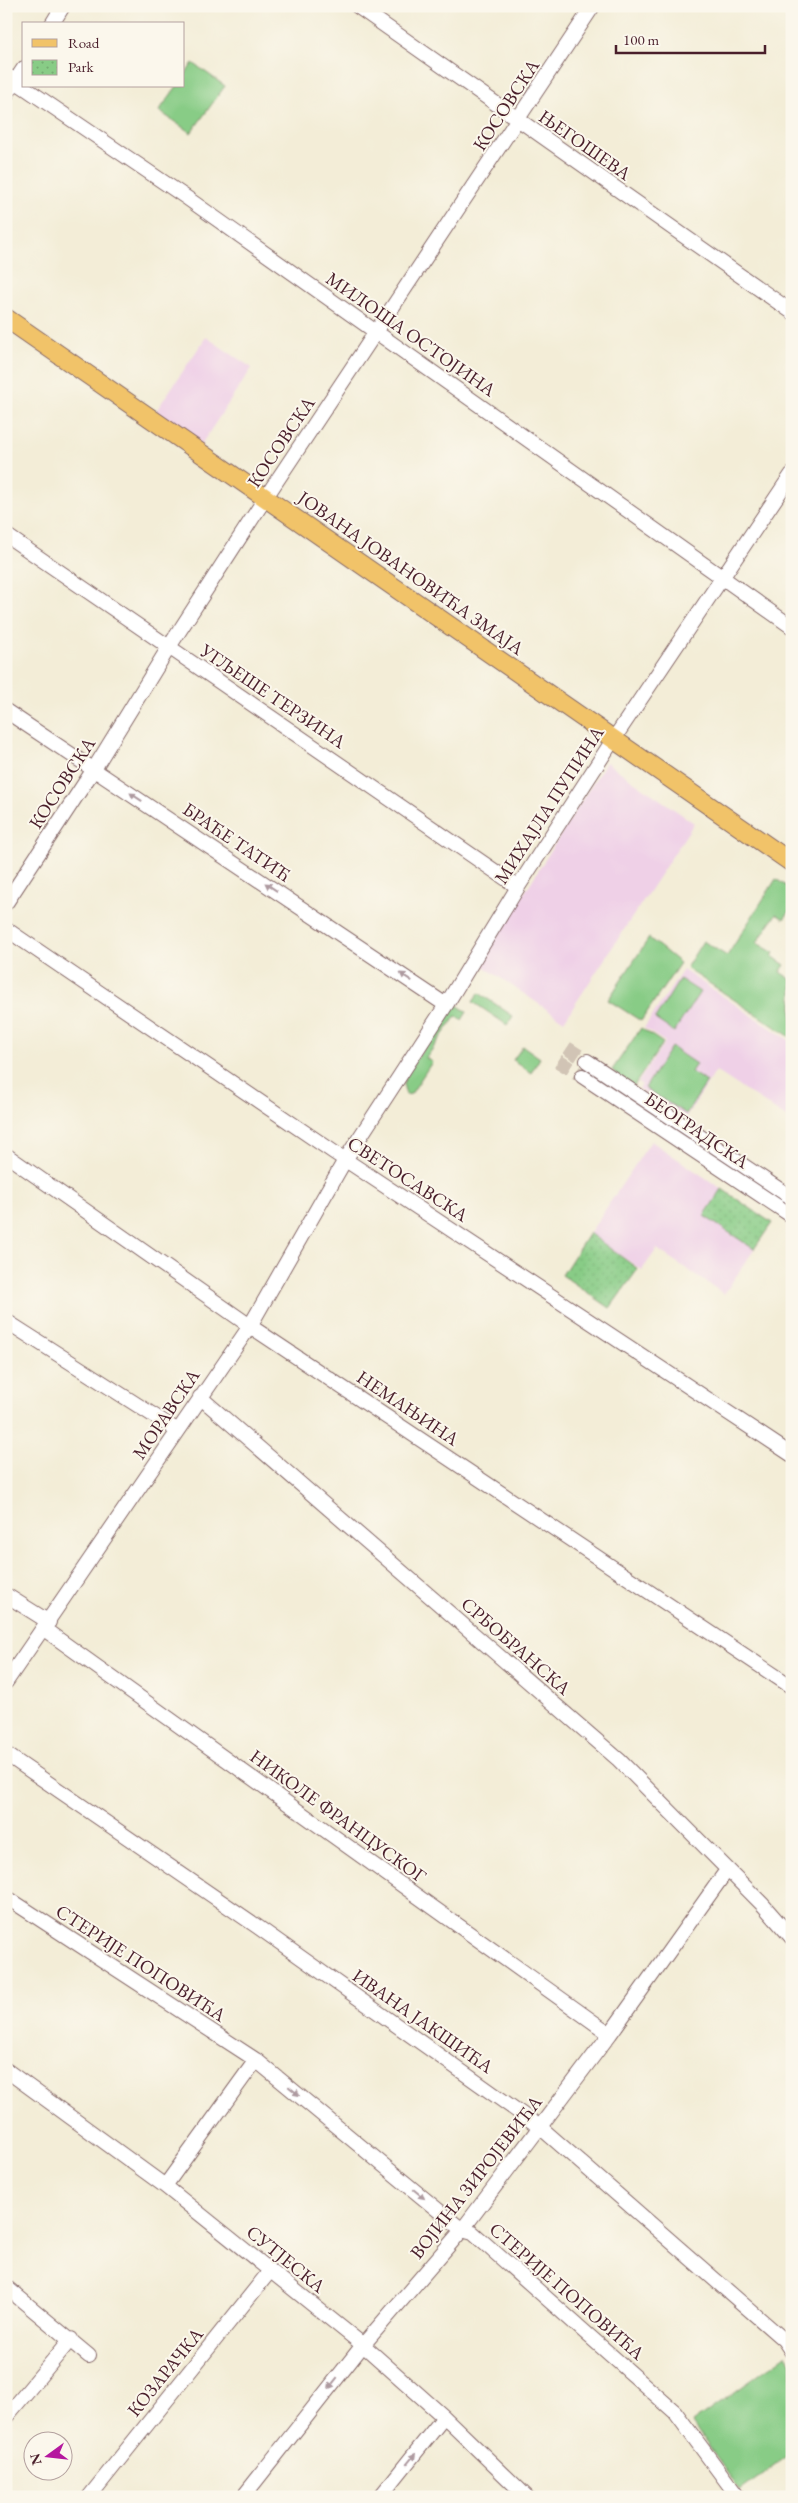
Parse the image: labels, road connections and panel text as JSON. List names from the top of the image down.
{
  "streets": {
    "main road": ["ЈОВАНА ЈОВАНОВИЋА ЗМАЈА"],
    "street": [
      "КОСОВСКА",
      "ЊЕГОШЕВА",
      "МИЛОША ОСТОЈИНА",
      "УГЉЕШЕ ТЕРЗИНА",
      "МИХАЈЛА ПУПИНА",
      "БРАЋЕ ТАТИЋ",
      "БЕОГРАДСКА",
      "СВЕТОСАВСКА",
      "НЕМАЊИНА",
      "МОРАВСКА",
      "СРБОБРАНСКА",
      "НИКОЛЕ ФРАНЦУСКОГ",
      "СТЕРИЈЕ ПОПОВИЋА",
      "ИВАНА ЈАКШИЋА",
      "ВОЈИНА ЗИРОЈЕВИЋА",
      "СУТЈЕСКА",
      "КОЗАРАЧКА"
    ]
  },
  "crossings": [
    ["КОСОВСКА", "ЊЕГОШЕВА"],
    ["КОСОВСКА", "МИЛОША ОСТОЈИНА"],
    ["КОСОВСКА", "ЈОВАНА ЈОВАНОВИЋА ЗМАЈА"],
    ["КОСОВСКА", "УГЉЕШЕ ТЕРЗИНА"],
    ["КОСОВСКА", "БРАЋЕ ТАТИЋ"],
    ["МИЛОША ОСТОЈИНА", "МИХАЈЛА ПУПИНА"],
    ["ЈОВАНА ЈОВАНОВИЋА ЗМАЈА", "МИХАЈЛА ПУПИНА"],
    ["УГЉЕШЕ ТЕРЗИНА", "МИХАЈЛА ПУПИНА"],
    ["МИХАЈЛА ПУПИНА", "БРАЋЕ ТАТИЋ"],
    ["МИХАЈЛА ПУПИНА", "СВЕТОСАВСКА"],
    ["МИХАЈЛА ПУПИНА", "МОРАВСКА"],
    ["СВЕТОСАВСКА", "МОРАВСКА"],
    ["НЕМАЊИНА", "МОРАВСКА"],
    ["МОРАВСКА", "СРБОБРАНСКА"],
    ["МОРАВСКА", "НИКОЛЕ ФРАНЦУСКОГ"],
    ["СРБОБРАНСКА", "ВОЈИНА ЗИРОЈЕВИЋА"],
    ["НИКОЛЕ ФРАНЦУСКОГ", "ВОЈИНА ЗИРОЈЕВИЋА"],
    ["СТЕРИЈЕ ПОПОВИЋА", "ВОЈИНА ЗИРОЈЕВИЋА"],
    ["ИВАНА ЈАКШИЋА", "ВОЈИНА ЗИРОЈЕВИЋА"],
    ["ВОЈИНА ЗИРОЈЕВИЋА", "СУТЈЕСКА"],
    ["СУТЈЕСКА", "КОЗАРАЧКА"]
  ],
  "one_way": ["БРАЋЕ ТАТИЋ"],
  "legend": ["Road", "Park"],
  "scale_bar": "100 m",
  "north": "left"
}
